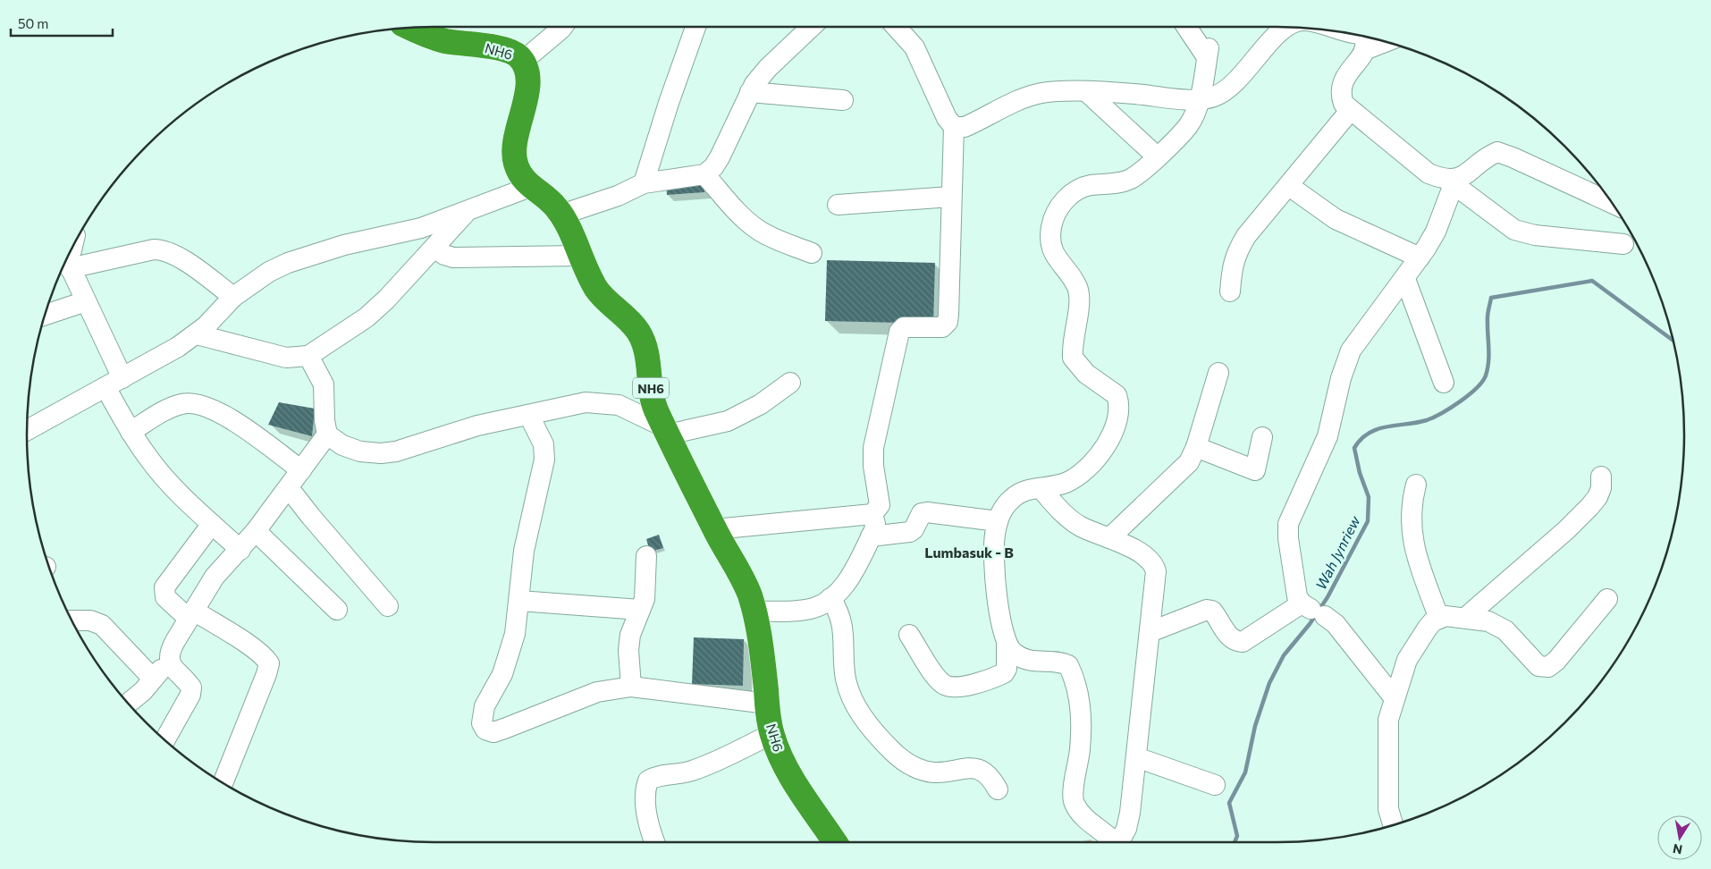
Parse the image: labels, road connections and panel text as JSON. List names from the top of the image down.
{
  "streets": {
    "highway": ["NH6"]
  },
  "districts": ["Lumbasuk - B"],
  "water": ["Wah Jynriew"],
  "scale_bar": "50 m",
  "north": "bottom"
}
